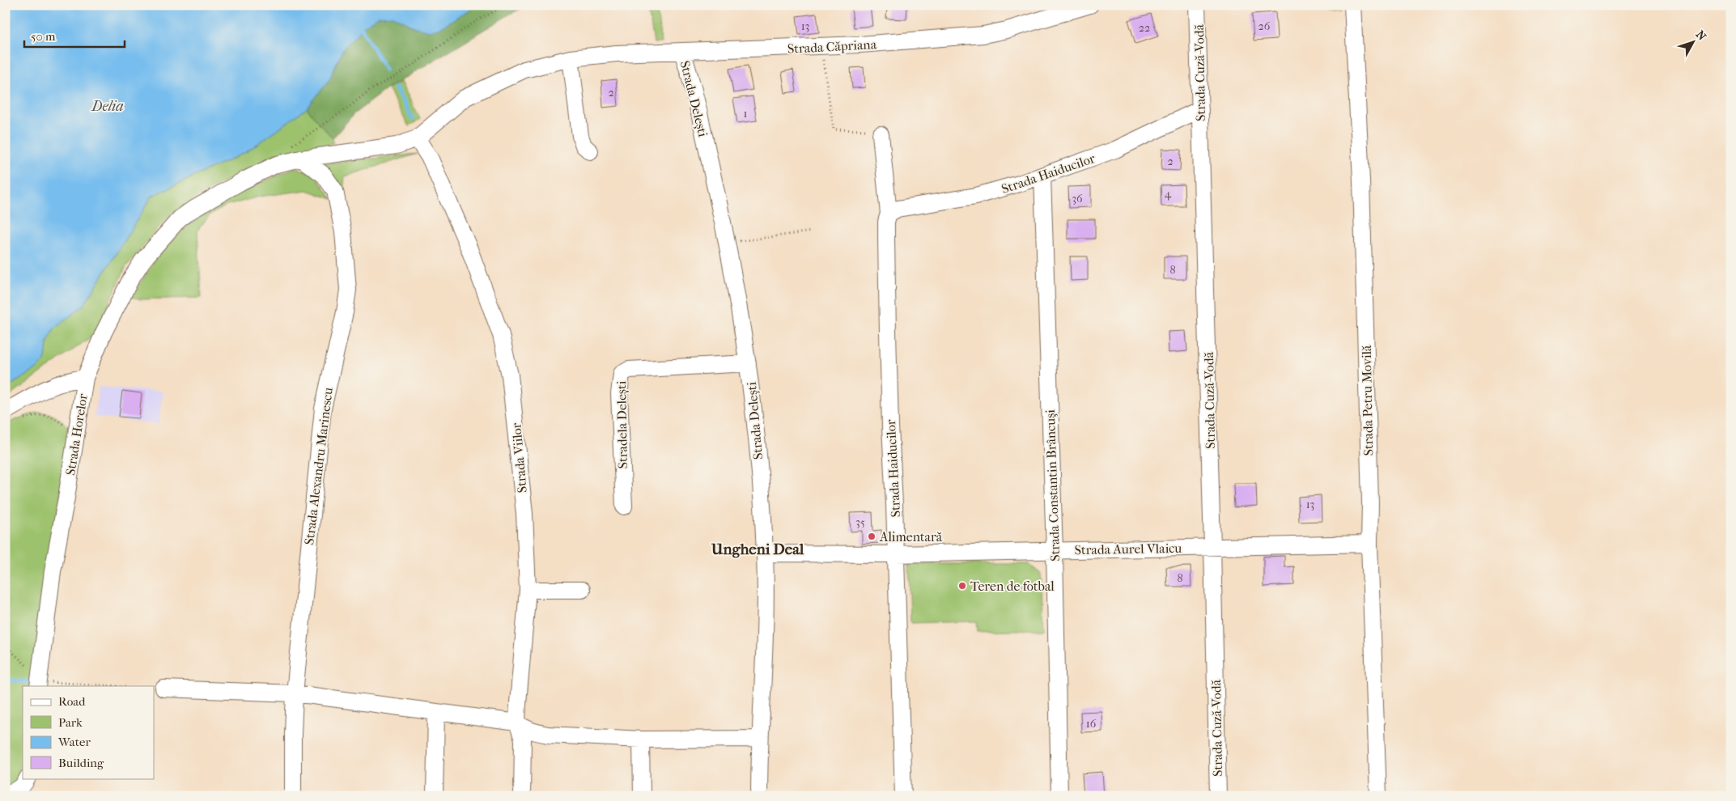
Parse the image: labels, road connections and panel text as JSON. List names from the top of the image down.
{
  "streets": {
    "street": [
      "Strada Căpriana",
      "Strada Cuză-Vodă",
      "Strada Delești",
      "Strada Haiducilor",
      "Strada Petru Movilă",
      "Stradela Delești",
      "Strada Horelor",
      "Strada Viilor",
      "Strada Alexandru Marinescu",
      "Strada Constantin Brâncuşi",
      "Strada Aurel Vlaicu"
    ]
  },
  "crossings": [
    ["Strada Căpriana", "Strada Delești"],
    ["Strada Căpriana", "Strada Horelor"],
    ["Strada Căpriana", "Strada Viilor"],
    ["Strada Căpriana", "Strada Alexandru Marinescu"],
    ["Strada Cuză-Vodă", "Strada Haiducilor"],
    ["Strada Cuză-Vodă", "Strada Aurel Vlaicu"],
    ["Strada Delești", "Stradela Delești"],
    ["Strada Delești", "Strada Aurel Vlaicu"],
    ["Strada Haiducilor", "Strada Constantin Brâncuşi"],
    ["Strada Haiducilor", "Strada Aurel Vlaicu"],
    ["Strada Petru Movilă", "Strada Aurel Vlaicu"],
    ["Strada Horelor", "Strada Alexandru Marinescu"],
    ["Strada Constantin Brâncuşi", "Strada Aurel Vlaicu"]
  ],
  "districts": ["Ungheni Deal"],
  "water": ["Delia"],
  "places": ["Alimentară", "Teren de fotbal"],
  "house_numbers": [
    "13",
    "26",
    "22",
    "2",
    "1",
    "2",
    "4",
    "36",
    "8",
    "13",
    "35",
    "8",
    "16"
  ],
  "legend": [
    "Road",
    "Park",
    "Water",
    "Building"
  ],
  "scale_bar": "50 m",
  "north": "top right"
}
